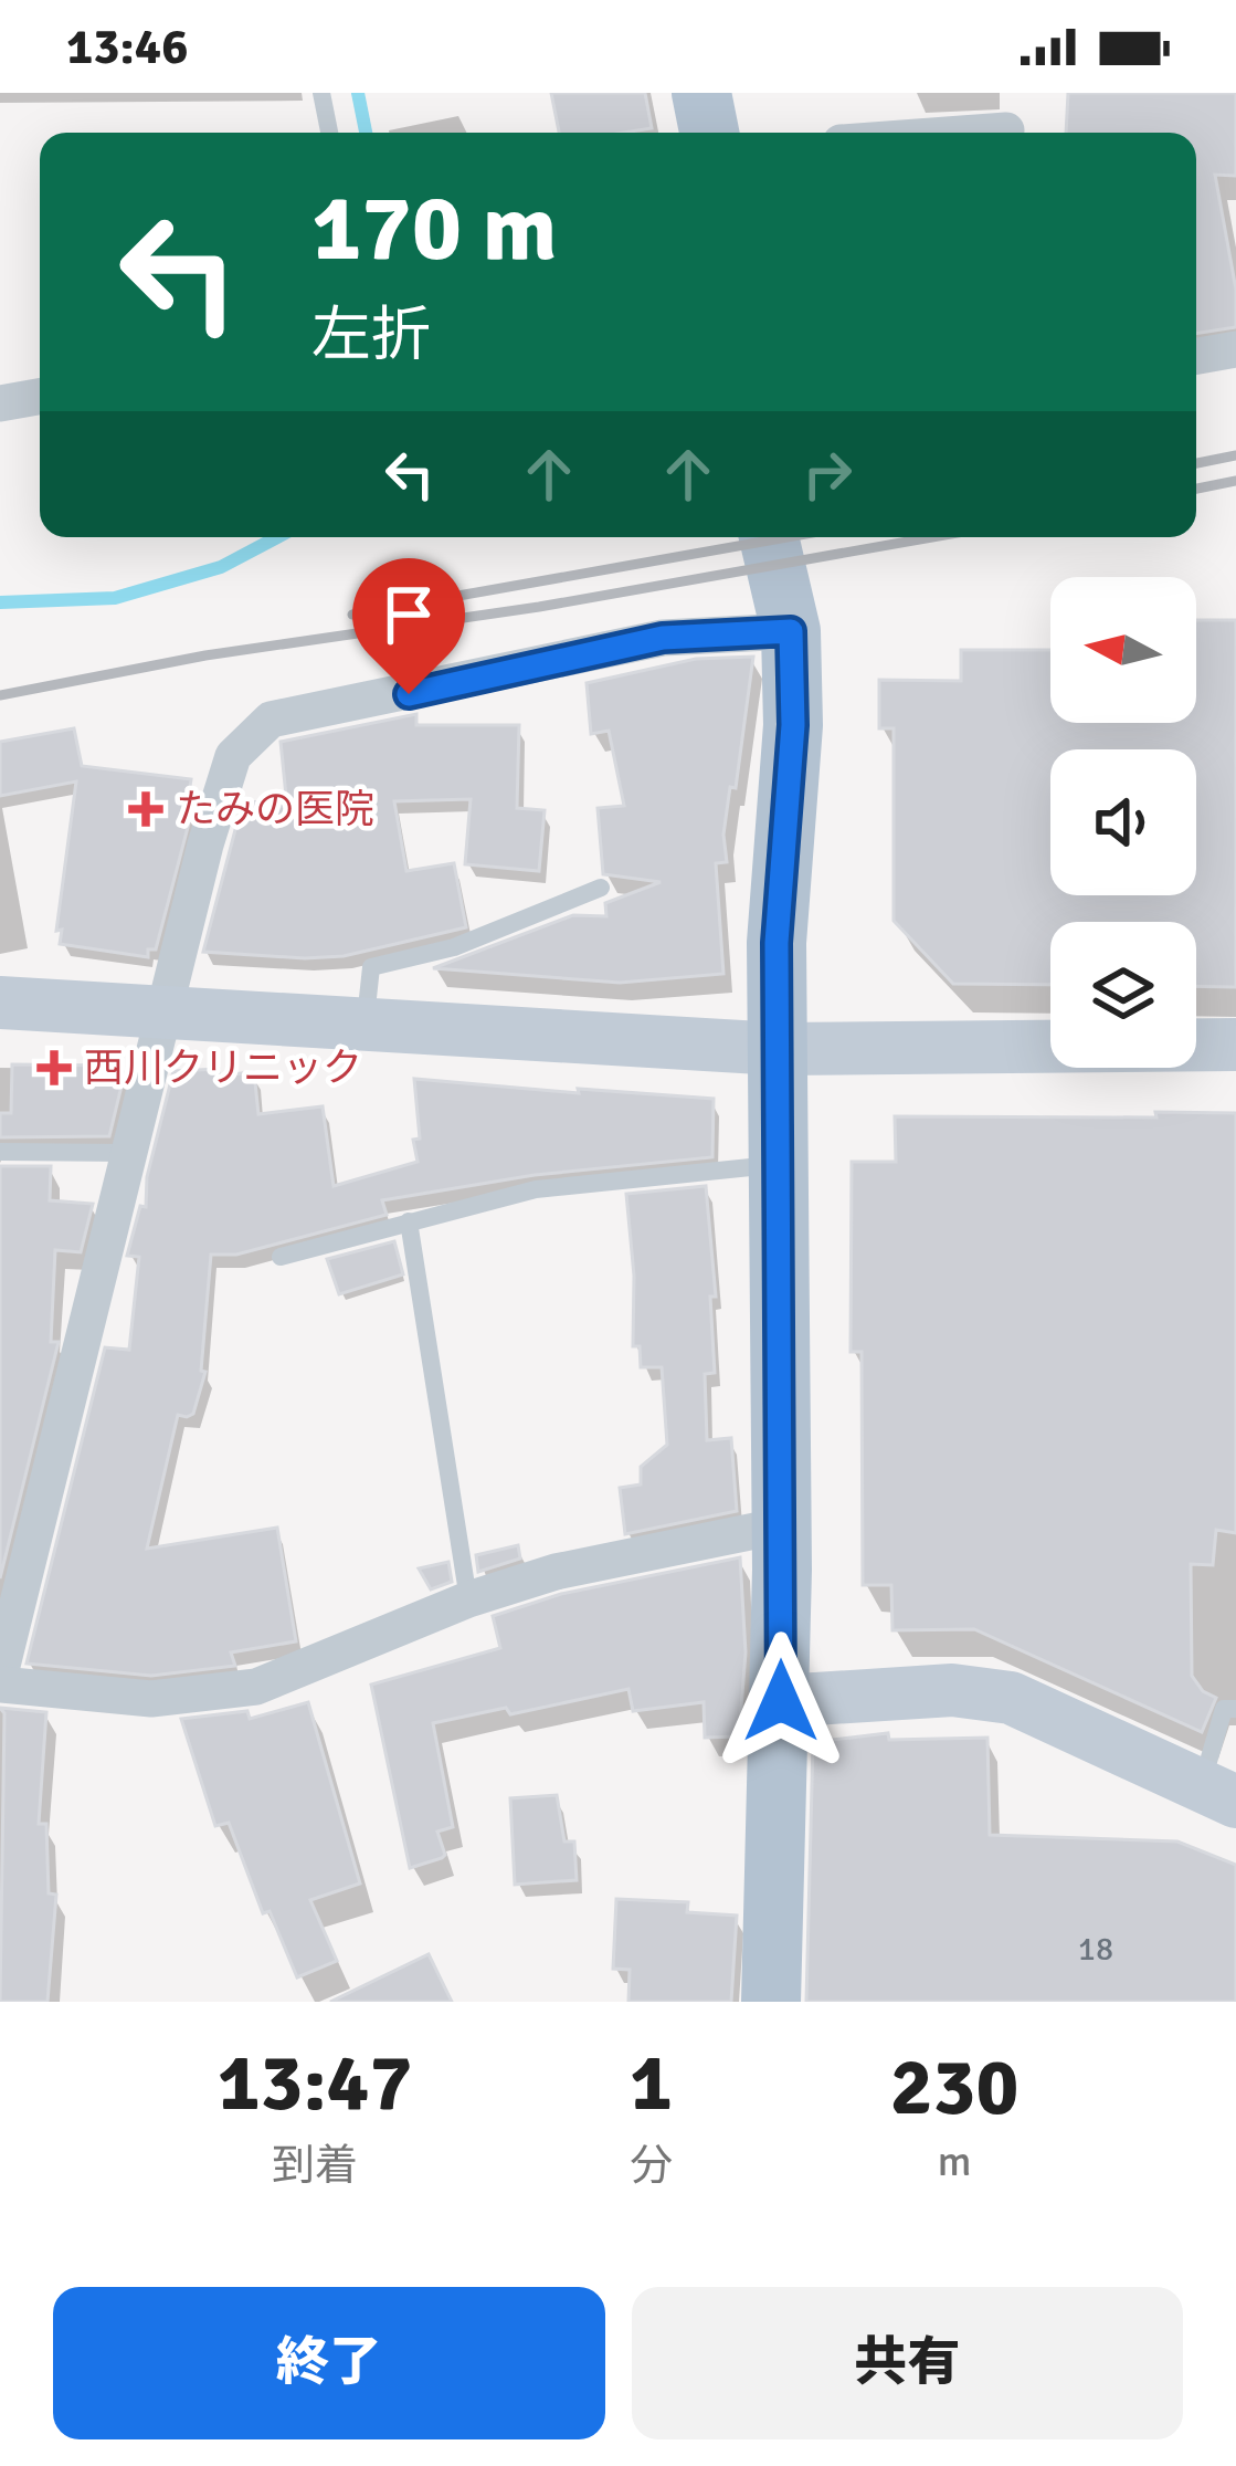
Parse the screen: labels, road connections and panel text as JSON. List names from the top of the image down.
{
  "places": {
    "health": ["たみの医院", "西川クリニック"]
  },
  "house_numbers": ["18"],
  "north": "left",
  "page": {
    "status": "13:46",
    "turn": ["170 m", "左折"],
    "eta": [
      "13:47",
      "到着",
      "1",
      "分",
      "230",
      "m"
    ],
    "buttons": ["終了", "共有"]
  }
}
